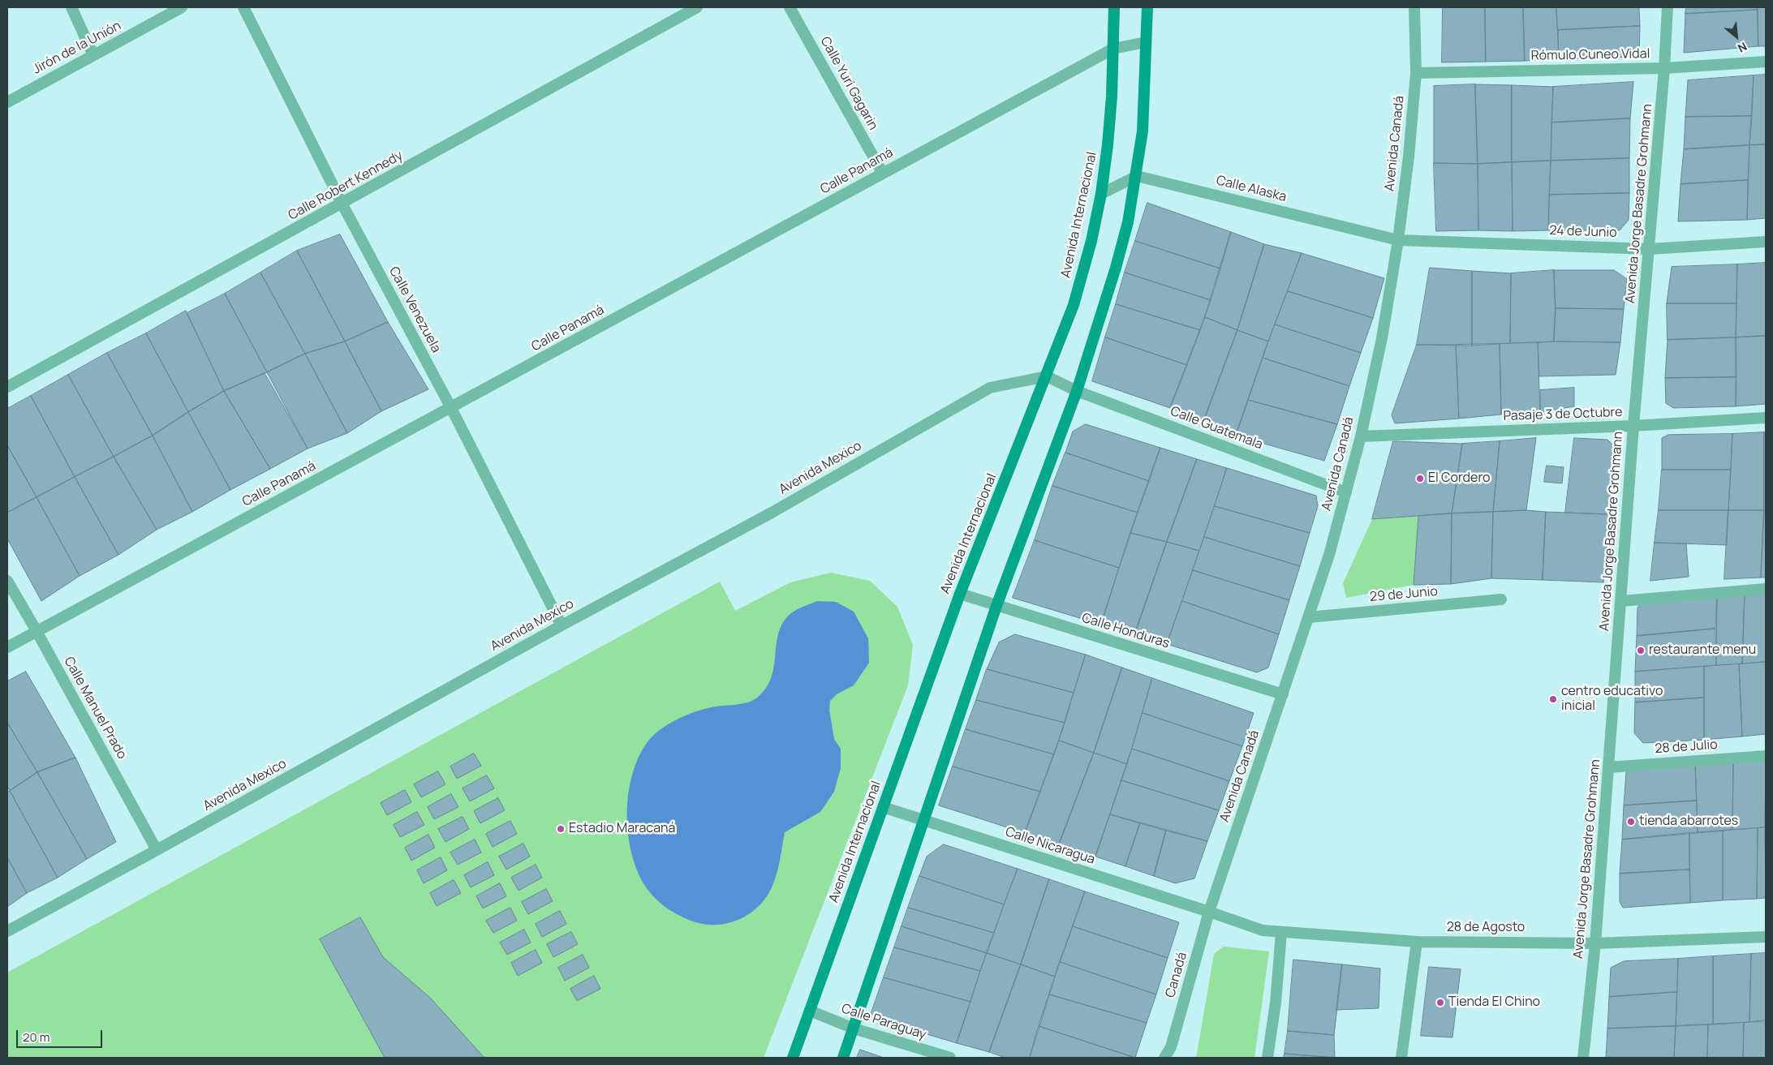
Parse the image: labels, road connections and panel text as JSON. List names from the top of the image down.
{
  "streets": {
    "main road": ["Avenida Internacional"],
    "street": [
      "Jirón de la Unión",
      "Rómulo Cuneo Vidal",
      "Calle Yuri Gagarin",
      "Avenida Canadá",
      "Calle Panamá",
      "Calle Robert Kennedy",
      "Calle Alaska",
      "Avenida Jorge Basadre Grohmann",
      "24 de Junio",
      "Calle Venezuela",
      "Pasaje 3 de Octubre",
      "Calle Guatemala",
      "Avenida Mexico",
      "29 de Junio",
      "Calle Honduras",
      "Calle Manuel Prado",
      "28 de Julio",
      "Calle Nicaragua",
      "28 de Agosto",
      "Canadá",
      "Calle Paraguay"
    ]
  },
  "crossings": [
    ["Rómulo Cuneo Vidal", "Avenida Canadá"],
    ["Rómulo Cuneo Vidal", "Avenida Jorge Basadre Grohmann"],
    ["Calle Yuri Gagarin", "Calle Panamá"],
    ["Avenida Canadá", "Calle Alaska"],
    ["Avenida Canadá", "24 de Junio"],
    ["Avenida Canadá", "Pasaje 3 de Octubre"],
    ["Avenida Canadá", "Calle Guatemala"],
    ["Avenida Canadá", "29 de Junio"],
    ["Avenida Canadá", "Calle Honduras"],
    ["Avenida Canadá", "Calle Nicaragua"],
    ["Avenida Canadá", "28 de Agosto"],
    ["Avenida Canadá", "Canadá"],
    ["Calle Panamá", "Avenida Internacional"],
    ["Calle Panamá", "Calle Venezuela"],
    ["Calle Panamá", "Calle Manuel Prado"],
    ["Calle Robert Kennedy", "Calle Venezuela"],
    ["Calle Alaska", "24 de Junio"],
    ["Avenida Jorge Basadre Grohmann", "24 de Junio"],
    ["Avenida Jorge Basadre Grohmann", "Pasaje 3 de Octubre"],
    ["Avenida Jorge Basadre Grohmann", "28 de Julio"],
    ["Avenida Jorge Basadre Grohmann", "28 de Agosto"],
    ["Avenida Internacional", "Avenida Mexico"],
    ["Avenida Internacional", "Calle Honduras"],
    ["Avenida Internacional", "Calle Nicaragua"],
    ["Avenida Internacional", "Calle Paraguay"],
    ["Calle Venezuela", "Avenida Mexico"],
    ["Avenida Mexico", "Calle Manuel Prado"],
    ["Calle Nicaragua", "28 de Agosto"],
    ["Calle Nicaragua", "Canadá"],
    ["28 de Agosto", "Canadá"]
  ],
  "places": [
    "El Cordero",
    "restaurante menu",
    "centro educativo inicial",
    "tienda abarrotes",
    "Estadio Maracaná",
    "Tienda El Chino"
  ],
  "scale_bar": "20 m",
  "north": "bottom right"
}
